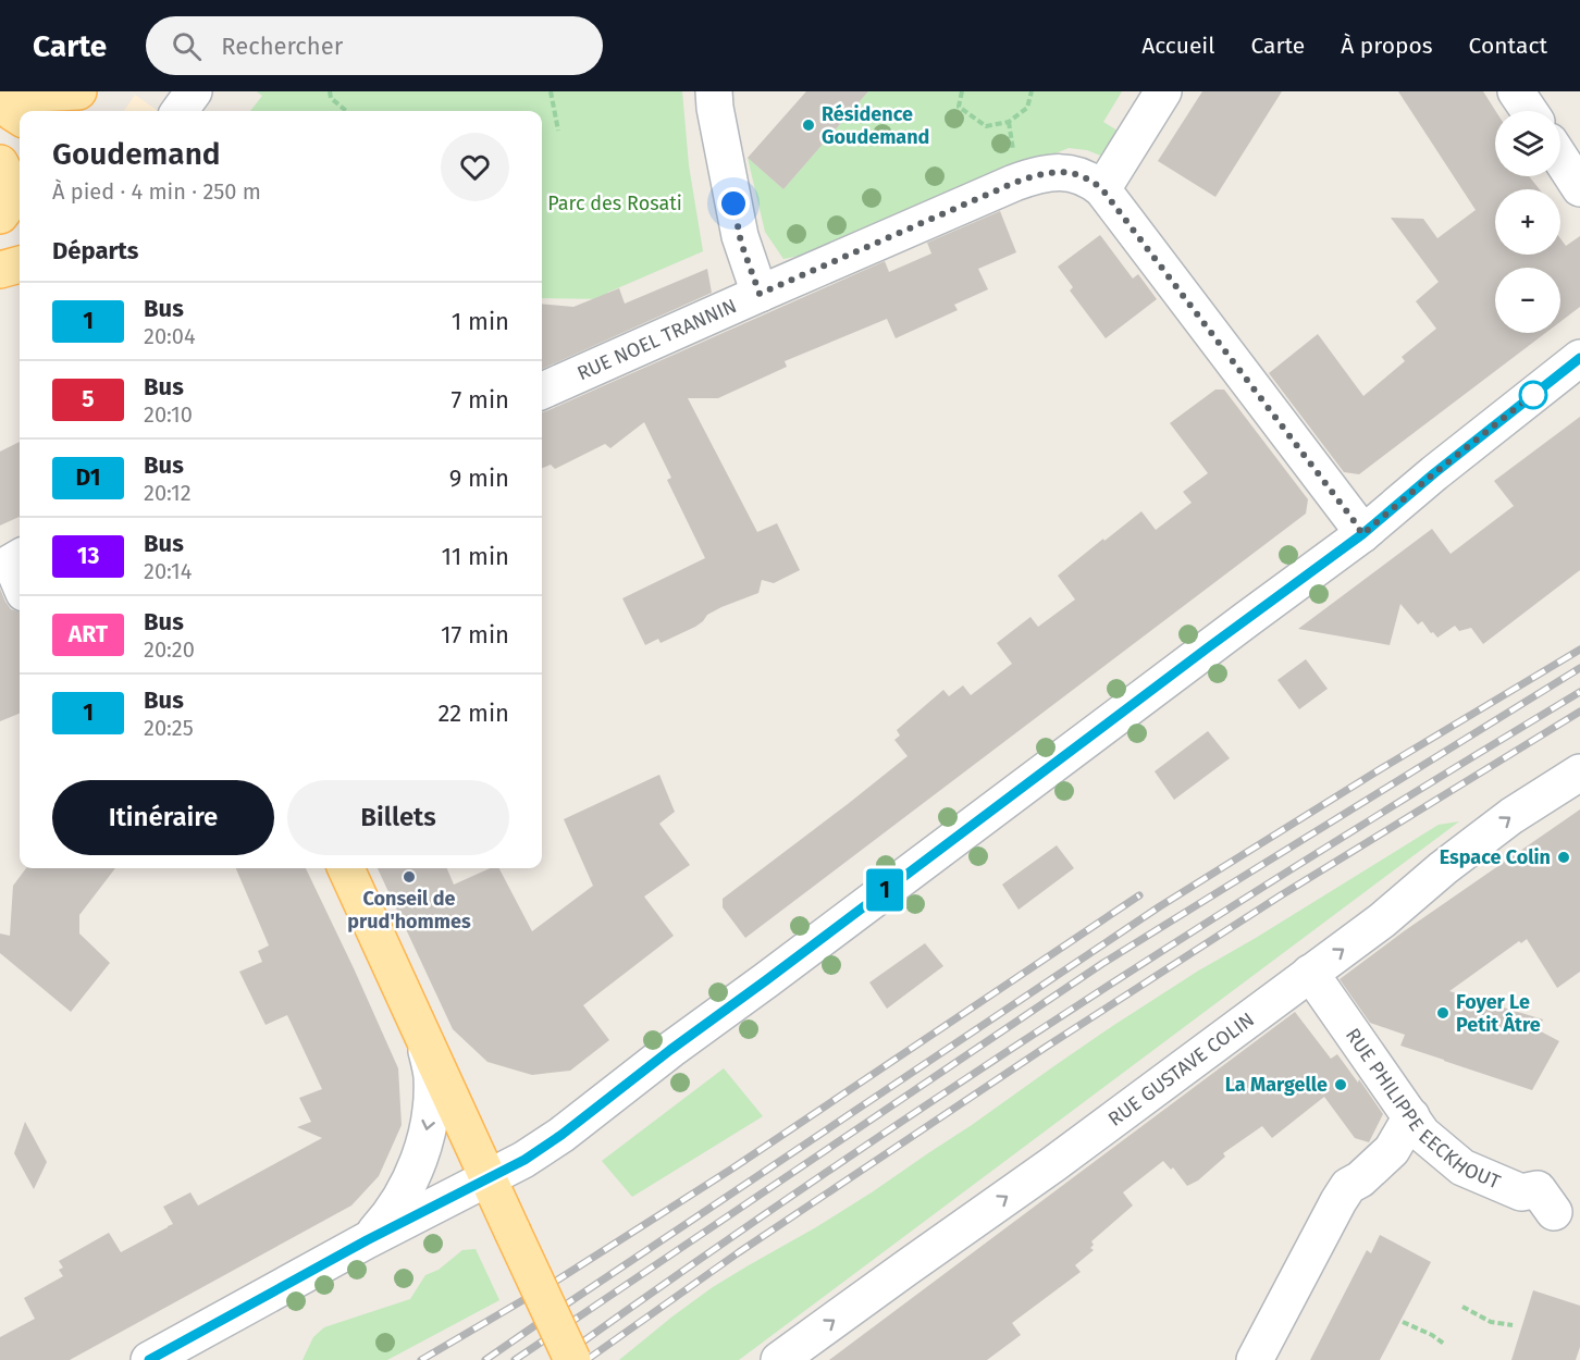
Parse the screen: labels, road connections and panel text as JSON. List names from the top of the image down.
{
  "streets": {
    "street": ["RUE NOEL TRANNIN", "RUE GUSTAVE COLIN", "RUE PHILIPPE EECKHOUT"]
  },
  "crossings": [
    ["RUE GUSTAVE COLIN", "RUE PHILIPPE EECKHOUT"]
  ],
  "parks": ["Parc des Rosati"],
  "places": [
    "Résidence Goudemand",
    "Espace Colin",
    "Conseil de prud'hommes",
    "Foyer Le Petit Âtre",
    "La Margelle"
  ],
  "lines": ["bus line 1"],
  "page": {
    "header": "Carte",
    "search": "Rechercher",
    "nav": [
      "Accueil",
      "Carte",
      "À propos",
      "Contact"
    ],
    "on_map": "1",
    "map_buttons": ["+", "−"],
    "heading": [
      ["Goudemand", "À pied · 4 min · 250 m"],
      "Départs"
    ],
    "list": [
      {
        "mark": "1",
        "name": "Bus",
        "note": "20:04",
        "value": "1 min"
      },
      {
        "mark": "5",
        "name": "Bus",
        "note": "20:10",
        "value": "7 min"
      },
      {
        "mark": "D1",
        "name": "Bus",
        "note": "20:12",
        "value": "9 min"
      },
      {
        "mark": "13",
        "name": "Bus",
        "note": "20:14",
        "value": "11 min"
      },
      {
        "mark": "ART",
        "name": "Bus",
        "note": "20:20",
        "value": "17 min"
      },
      {
        "mark": "1",
        "name": "Bus",
        "note": "20:25",
        "value": "22 min"
      }
    ],
    "buttons": ["Itinéraire", "Billets"]
  }
}
